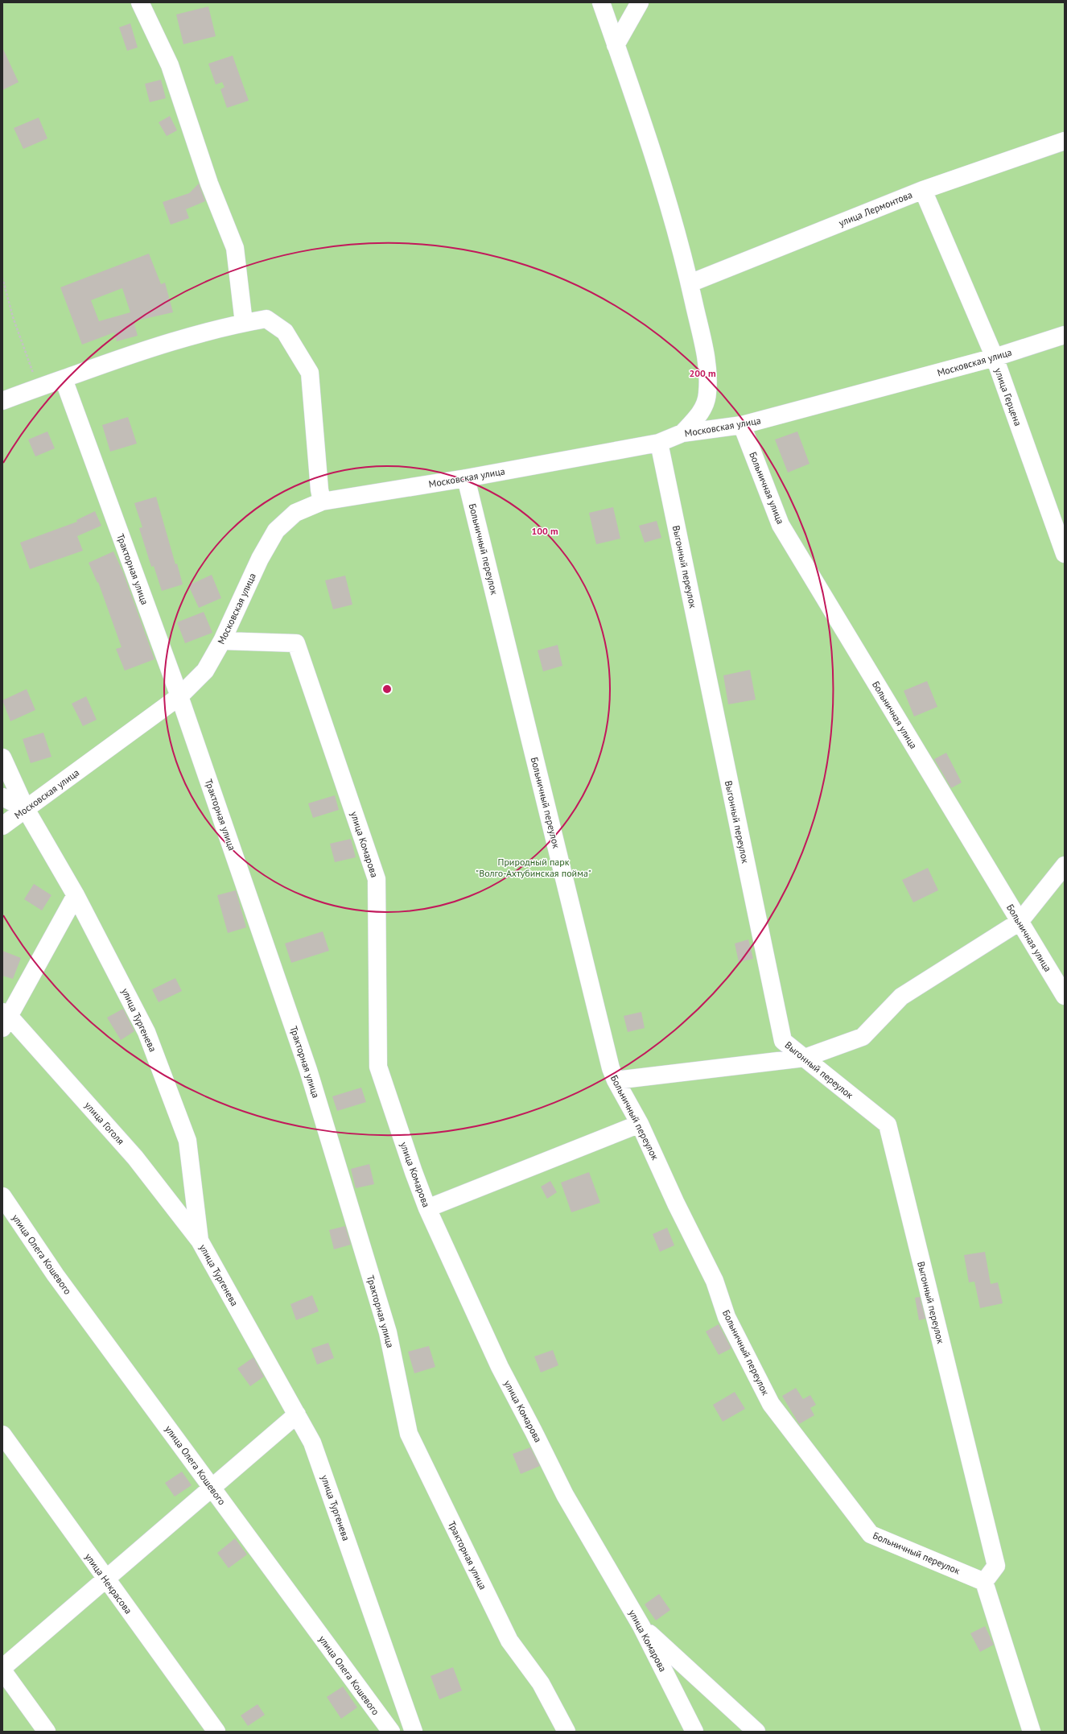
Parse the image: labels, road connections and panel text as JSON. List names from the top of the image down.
{
  "streets": {
    "street": [
      "улица Лермонтова",
      "Московская улица",
      "улица Герцена",
      "Больничная улица",
      "Больничный переулок",
      "Выгонный переулок",
      "Тракторная улица",
      "улица Комарова",
      "улица Тургенева",
      "улица Гоголя",
      "улица Олега Кошевого",
      "улица Некрасова"
    ]
  },
  "crossings": [
    ["улица Лермонтова", "улица Герцена"],
    ["Московская улица", "улица Герцена"],
    ["Московская улица", "Больничная улица"],
    ["Московская улица", "Больничный переулок"],
    ["Московская улица", "Выгонный переулок"],
    ["Московская улица", "Тракторная улица"],
    ["Московская улица", "улица Комарова"],
    ["Московская улица", "улица Тургенева"],
    ["Больничный переулок", "Выгонный переулок"],
    ["улица Тургенева", "улица Гоголя"]
  ],
  "parks": ["Природный парк \"Волго-Ахтубинская пойма\""],
  "rings": ["200 m", "100 m"]
}
